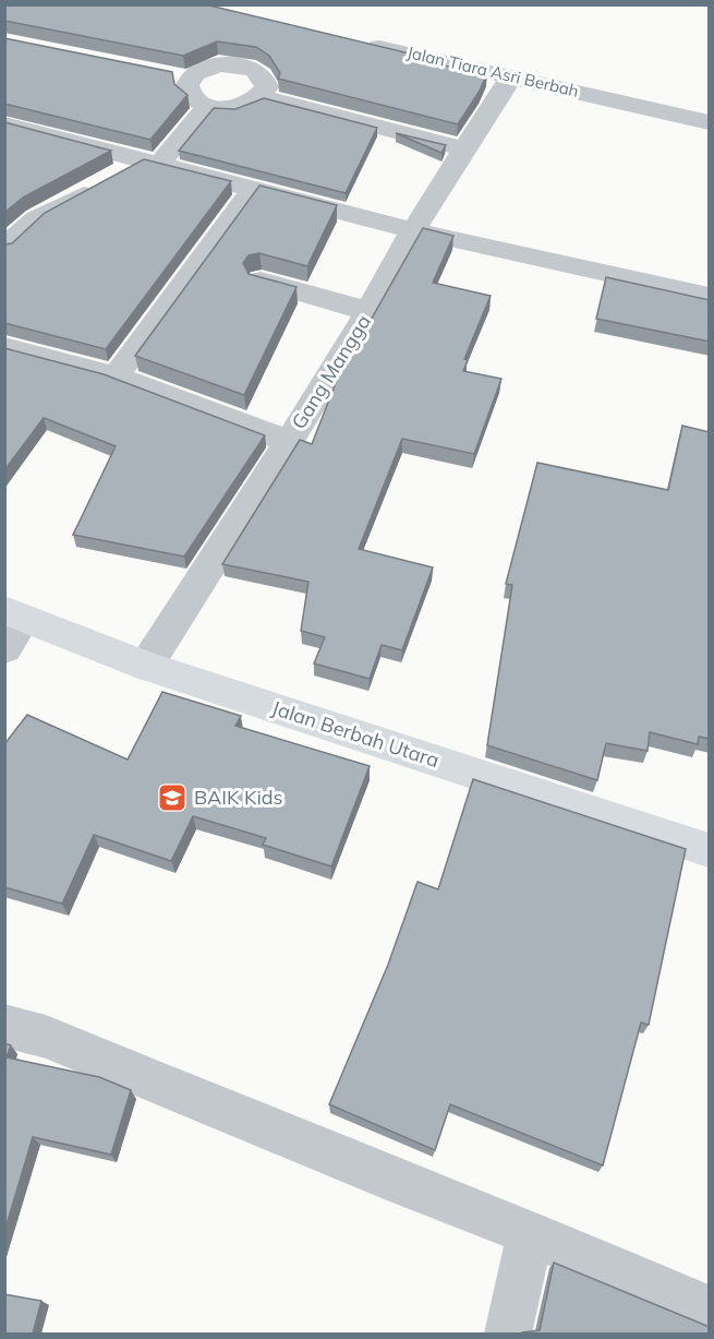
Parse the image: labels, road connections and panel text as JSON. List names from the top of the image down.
{
  "streets": {
    "main road": ["Jalan Berbah Utara"],
    "street": ["Jalan Tiara Asri Berbah", "Gang Mangga"]
  },
  "crossings": [
    ["Jalan Tiara Asri Berbah", "Gang Mangga"],
    ["Gang Mangga", "Jalan Berbah Utara"]
  ],
  "places": {
    "school or university": ["BAIK Kids"]
  }
}
